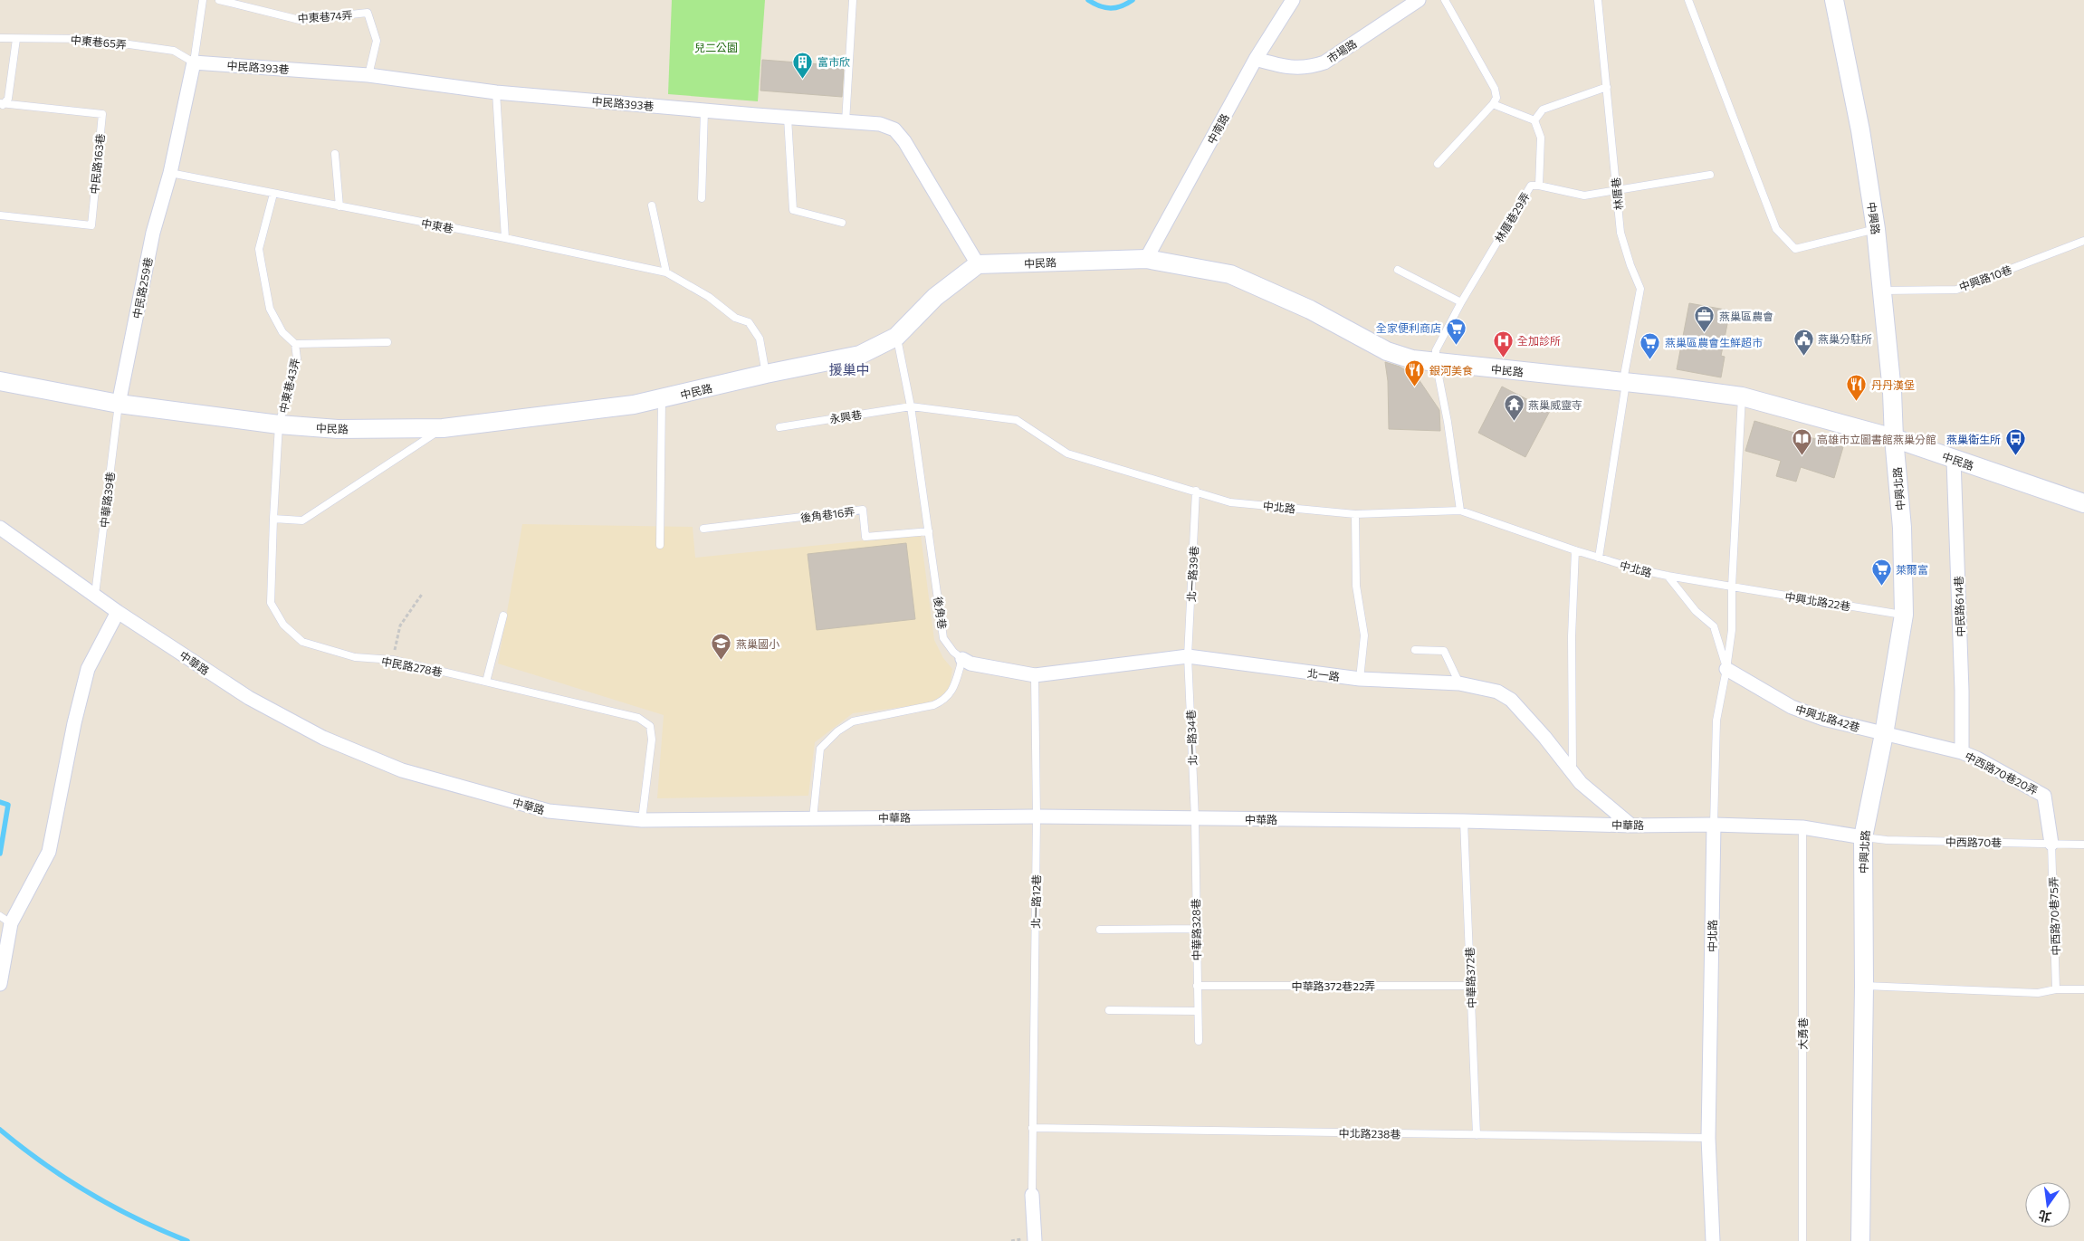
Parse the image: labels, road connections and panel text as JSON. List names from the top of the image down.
{
  "streets": {
    "street": [
      "市場路",
      "中民路393巷",
      "中南路",
      "中興路",
      "中民路",
      "中民路259巷",
      "中興北路",
      "中北路",
      "中民路614巷",
      "中華路",
      "北一路",
      "中興北路42巷",
      "中西路70巷20弄"
    ],
    "lane": [
      "中東巷74弄",
      "中東巷65弄",
      "中民路163巷",
      "林厝巷",
      "林厝巷29弄",
      "中東巷",
      "中興路10巷",
      "中東巷43弄",
      "永興巷",
      "中華路39巷",
      "後角巷16弄",
      "北一路39巷",
      "中興北路22巷",
      "後角巷",
      "中民路278巷",
      "北一路34巷",
      "中西路70巷",
      "北一路12巷",
      "中西路70巷75弄",
      "中華路328巷",
      "中華路372巷",
      "中華路372巷22弄",
      "大勇巷",
      "中北路238巷"
    ]
  },
  "crossings": [
    ["中東巷74弄", "中民路393巷"],
    ["中東巷65弄", "中民路393巷"],
    ["市場路", "中南路"],
    ["中民路393巷", "中民路"],
    ["中南路", "中民路"],
    ["林厝巷", "中民路"],
    ["林厝巷", "中北路"],
    ["林厝巷29弄", "中民路"],
    ["中興路", "中民路"],
    ["中興路", "中興路10巷"],
    ["中興路", "中興北路"],
    ["中東巷", "中民路"],
    ["中東巷", "中民路259巷"],
    ["中東巷", "中東巷43弄"],
    ["中民路", "中民路259巷"],
    ["中民路", "中東巷43弄"],
    ["中民路", "中興北路"],
    ["中民路", "中華路39巷"],
    ["中民路", "中民路614巷"],
    ["中民路", "後角巷"],
    ["中民路", "中民路278巷"],
    ["中民路259巷", "中華路39巷"],
    ["中東巷43弄", "中民路278巷"],
    ["永興巷", "中北路"],
    ["永興巷", "後角巷"],
    ["中興北路", "中興北路22巷"],
    ["中興北路", "中華路"],
    ["中興北路", "中興北路42巷"],
    ["中興北路", "中西路70巷20弄"],
    ["中興北路", "中西路70巷"],
    ["中華路39巷", "中華路"],
    ["中北路", "北一路39巷"],
    ["中北路", "中興北路22巷"],
    ["中北路", "後角巷"],
    ["中北路", "中華路"],
    ["中北路", "中興北路42巷"],
    ["中北路", "中北路238巷"],
    ["後角巷16弄", "後角巷"],
    ["北一路39巷", "北一路"],
    ["北一路39巷", "北一路34巷"],
    ["中民路614巷", "中西路70巷20弄"],
    ["後角巷", "北一路"],
    ["中華路", "中民路278巷"],
    ["中華路", "北一路"],
    ["中華路", "北一路34巷"],
    ["中華路", "中西路70巷"],
    ["中華路", "北一路12巷"],
    ["中華路", "中華路328巷"],
    ["中華路", "中華路372巷"],
    ["中華路", "大勇巷"],
    ["北一路", "北一路34巷"],
    ["北一路", "北一路12巷"],
    ["中興北路42巷", "中西路70巷20弄"],
    ["北一路34巷", "中華路328巷"],
    ["中西路70巷20弄", "中西路70巷"],
    ["中西路70巷20弄", "中西路70巷75弄"],
    ["中西路70巷", "中西路70巷75弄"],
    ["北一路12巷", "中北路238巷"],
    ["中華路328巷", "中華路372巷22弄"],
    ["中華路372巷", "中華路372巷22弄"],
    ["中華路372巷", "中北路238巷"]
  ],
  "districts": ["援巢中"],
  "parks": ["兒二公園"],
  "places": {
    "building": ["富市欣"],
    "office": ["燕巢區農會"],
    "supermarket": ["全家便利商店", "燕巢區農會生鮮超市", "萊爾富"],
    "public building": ["燕巢分駐所"],
    "hospital": ["全加診所"],
    "restaurant": ["銀河美食", "丹丹漢堡"],
    "temple": ["燕巢威靈寺"],
    "library": ["高雄市立圖書館燕巢分館"],
    "bus stop": ["燕巢衛生所"],
    "school or university": ["燕巢國小"]
  },
  "north": "bottom"
}
